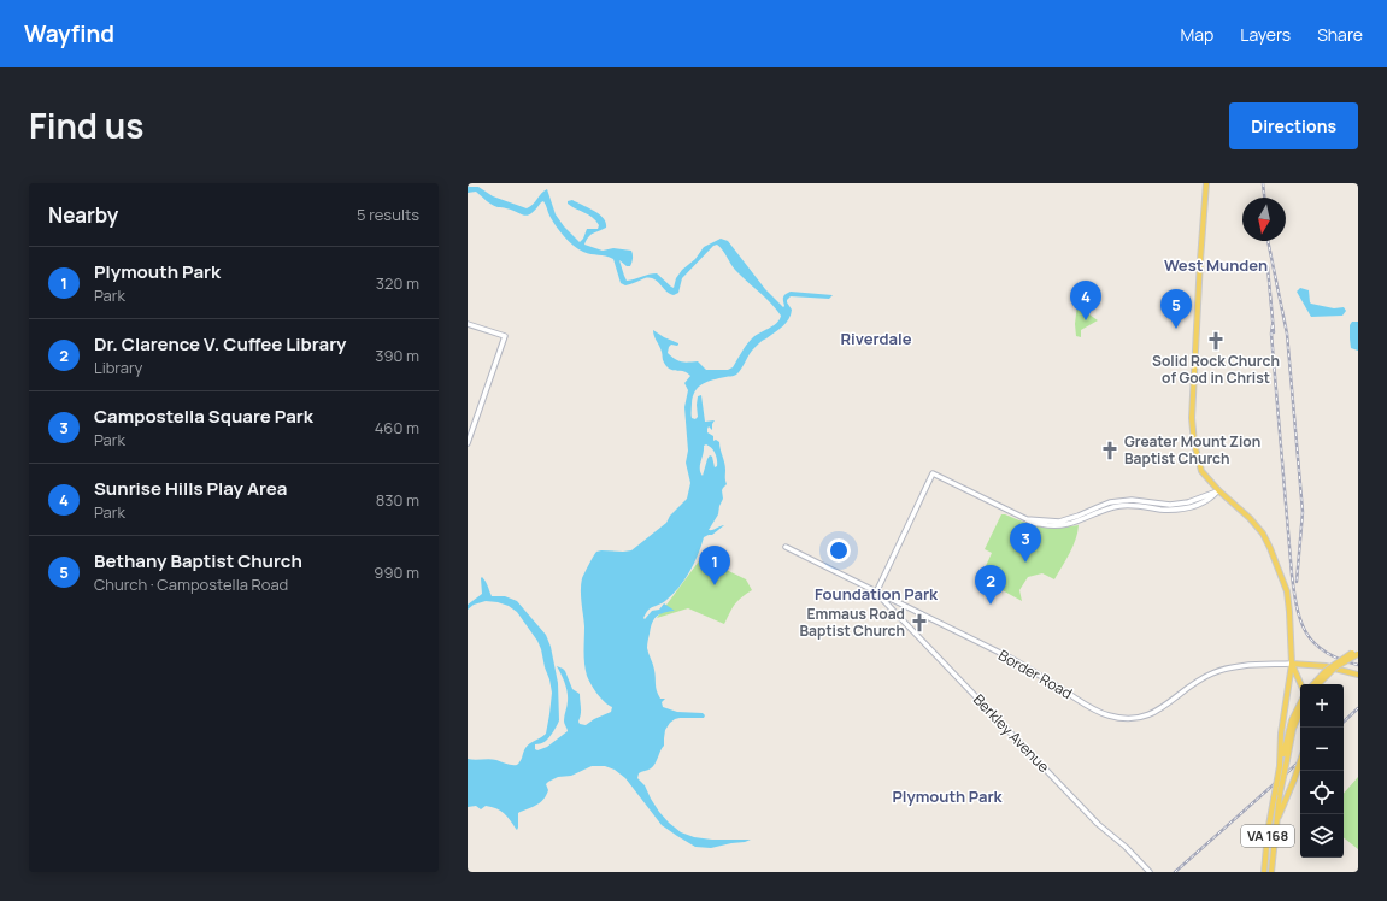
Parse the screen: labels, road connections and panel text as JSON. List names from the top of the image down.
{
  "streets": {
    "main road": ["VA 168"],
    "street": ["Border Road", "Berkley Avenue"]
  },
  "crossings": [
    ["Border Road", "Berkley Avenue"]
  ],
  "districts": [
    "West Munden",
    "Riverdale",
    "Foundation Park",
    "Plymouth Park"
  ],
  "places": {
    "church": ["Solid Rock Church of God in Christ", "Greater Mount Zion Baptist Church", "Emmaus Road Baptist Church"]
  },
  "north": "bottom",
  "page": {
    "header": "Wayfind",
    "nav": ["Map", "Layers", "Share"],
    "title": "Find us",
    "buttons": "Directions",
    "heading": ["Nearby", "5 results"],
    "list": [
      {
        "mark": "1",
        "name": "Plymouth Park",
        "note": "Park",
        "value": "320 m"
      },
      {
        "mark": "2",
        "name": "Dr. Clarence V. Cuffee Library",
        "note": "Library",
        "value": "390 m"
      },
      {
        "mark": "3",
        "name": "Campostella Square Park",
        "note": "Park",
        "value": "460 m"
      },
      {
        "mark": "4",
        "name": "Sunrise Hills Play Area",
        "note": "Park",
        "value": "830 m"
      },
      {
        "mark": "5",
        "name": "Bethany Baptist Church",
        "note": "Church · Campostella Road",
        "value": "990 m"
      }
    ],
    "pins": [
      "4",
      "5",
      "3",
      "1",
      "2"
    ],
    "map_buttons": ["+", "−"]
  }
}
